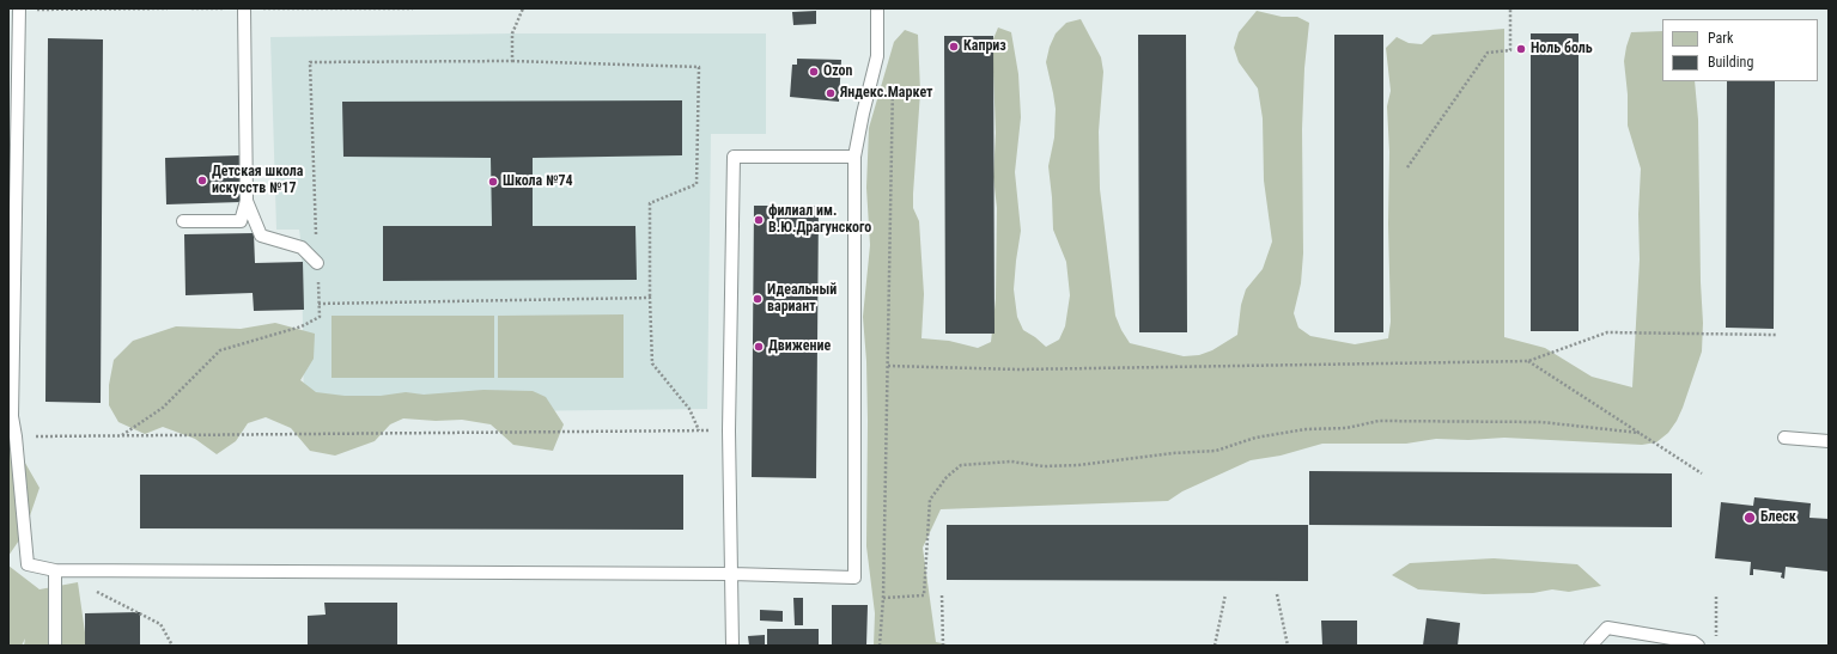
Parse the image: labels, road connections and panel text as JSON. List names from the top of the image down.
{
  "places": [
    "Каприз",
    "Ноль боль",
    "Ozon",
    "Яндекс.Маркет",
    "Детская школа искусств №17",
    "Школа №74",
    "филиал им. В.Ю.Драгунского",
    "Идеальный вариант",
    "Движение",
    "Блеск"
  ],
  "legend": ["Park", "Building"]
}
